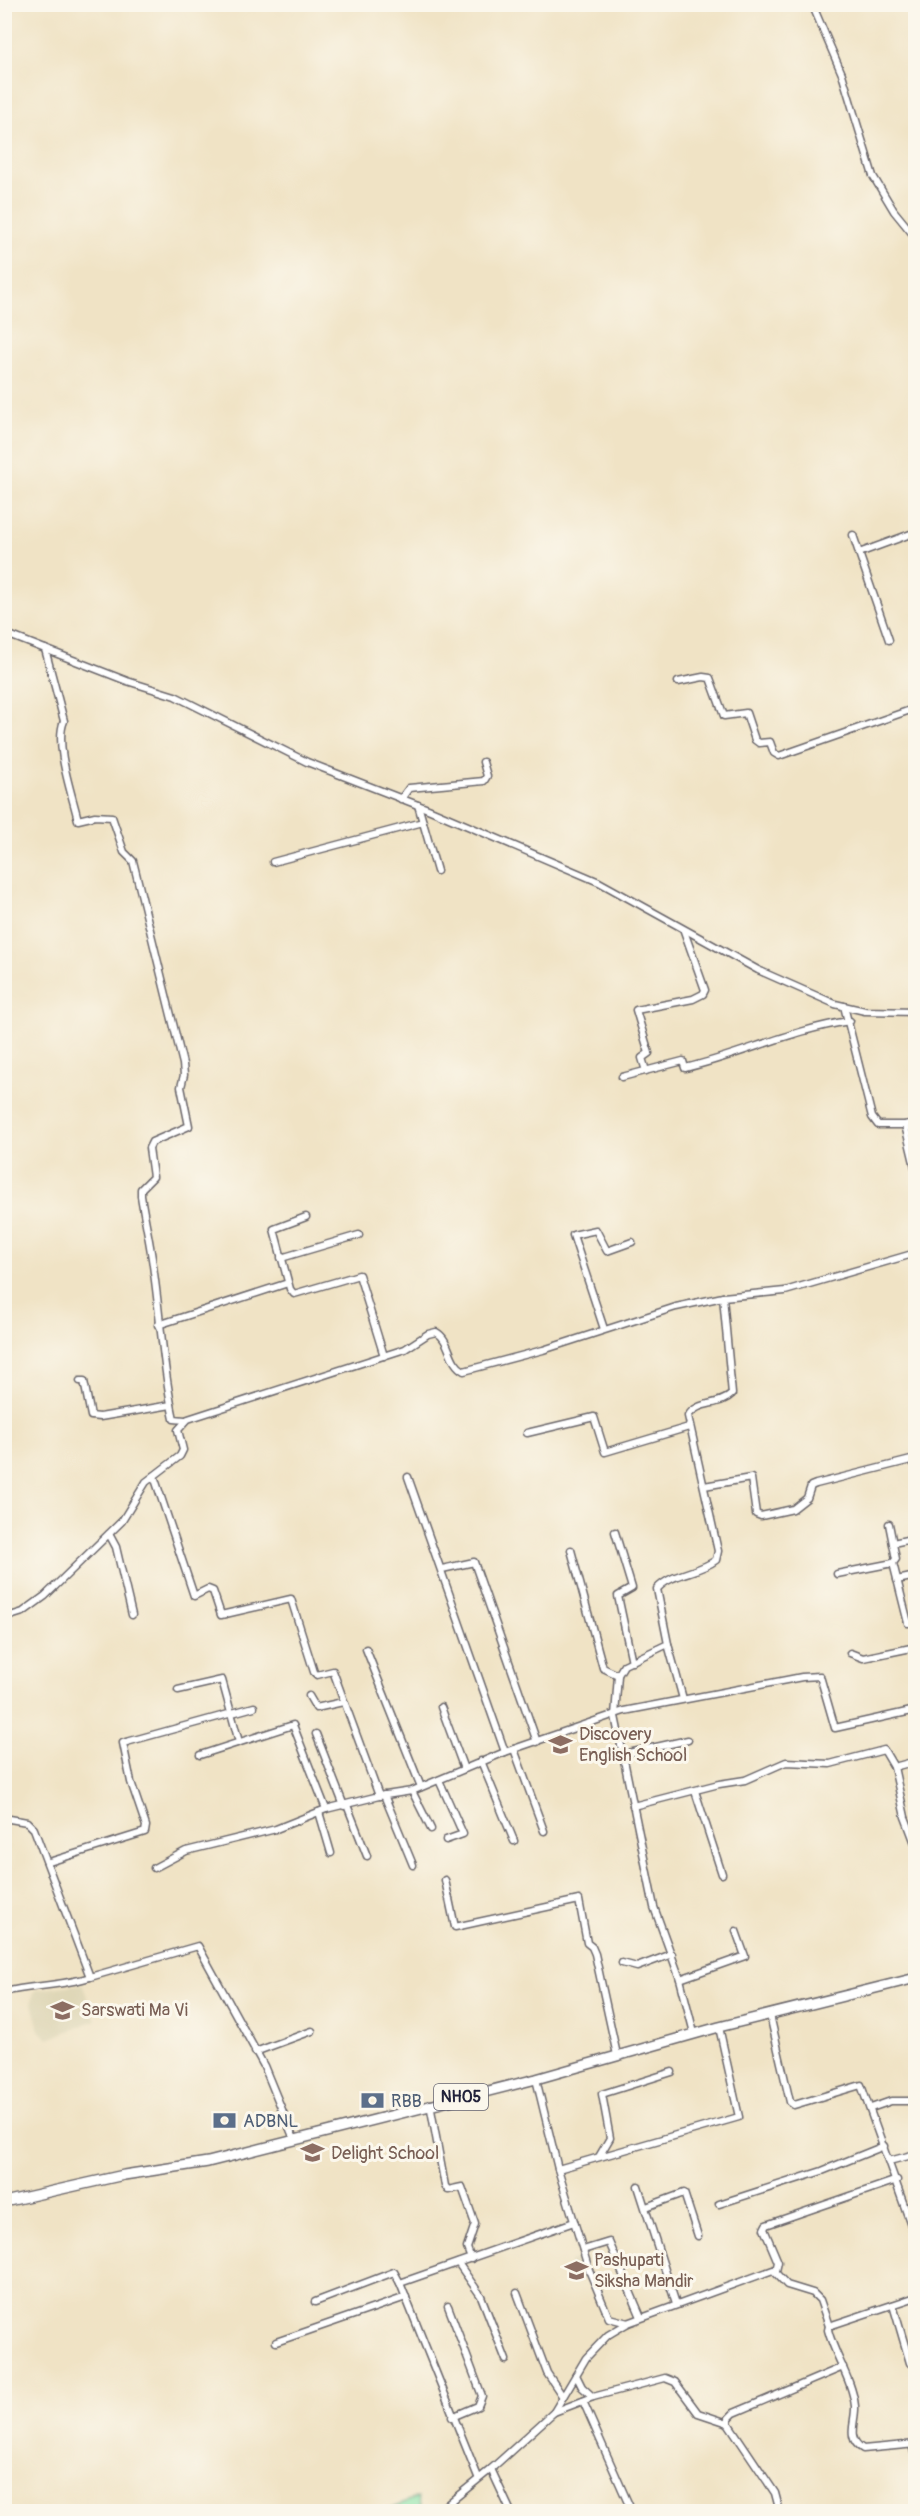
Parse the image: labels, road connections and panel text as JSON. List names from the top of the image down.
{
  "streets": {
    "main road": ["NH05"]
  },
  "places": {
    "school or university": [
      "Discovery English School",
      "Sarswati Ma Vi",
      "Delight School",
      "Pashupati Siksha Mandir"
    ],
    "bank": ["RBB", "ADBNL"]
  }
}
